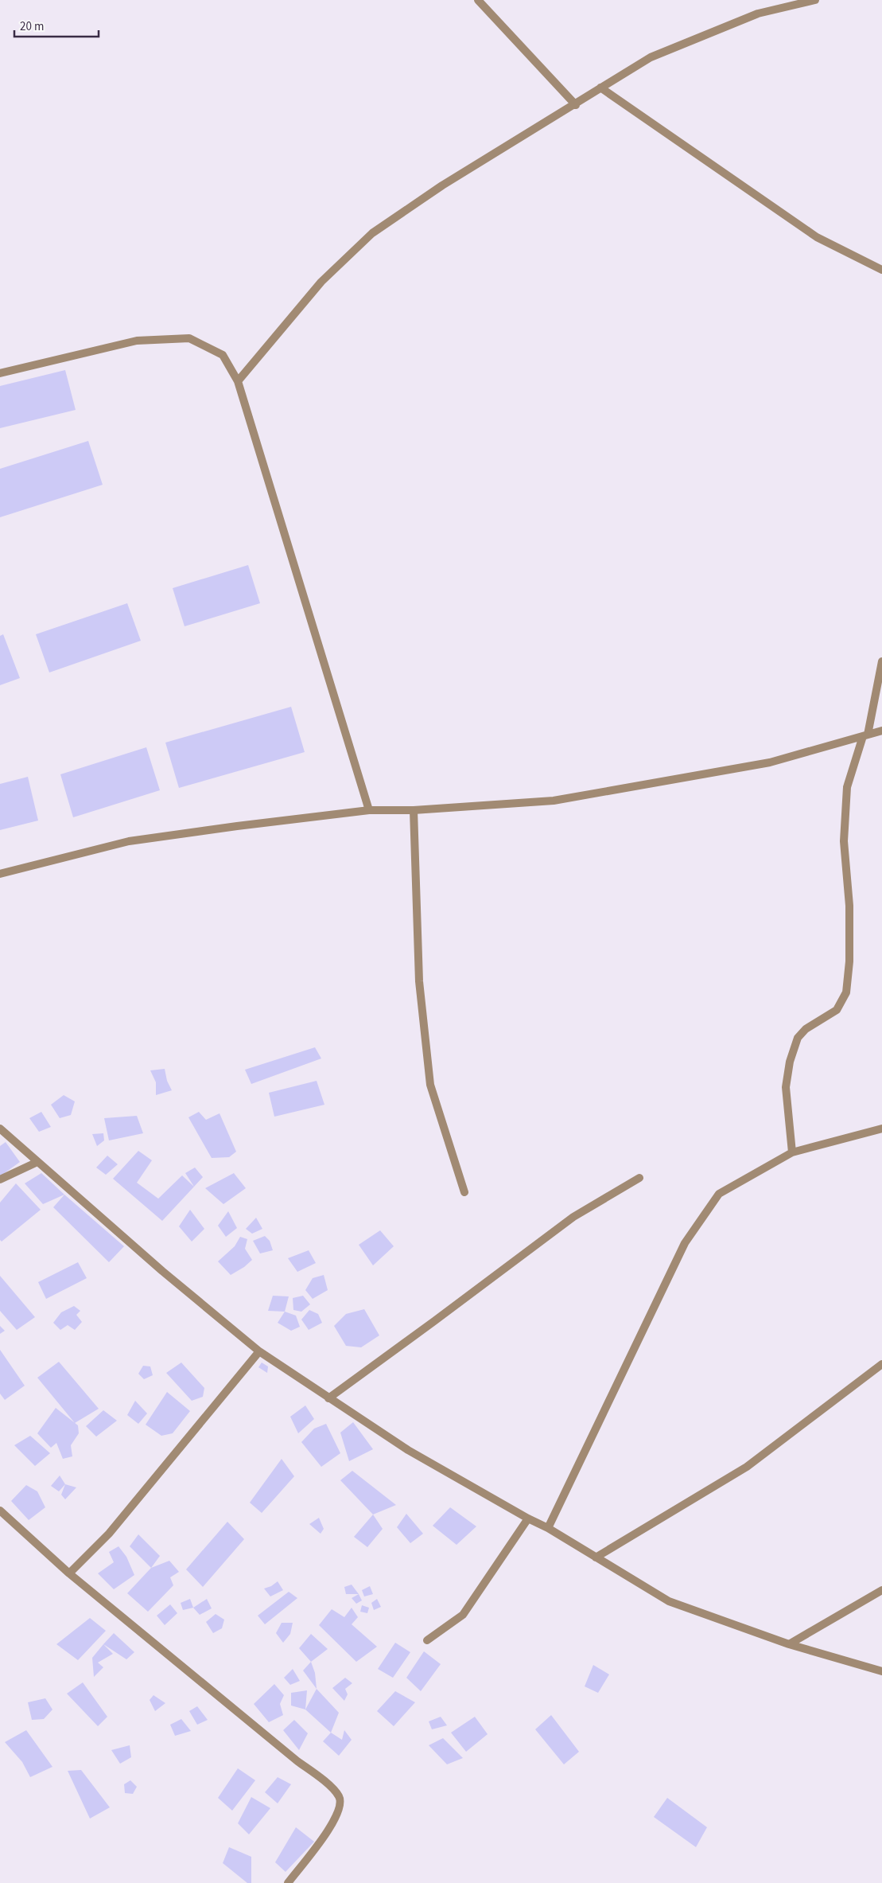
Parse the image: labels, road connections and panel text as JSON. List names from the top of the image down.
{
  "scale_bar": "20 m"
}
